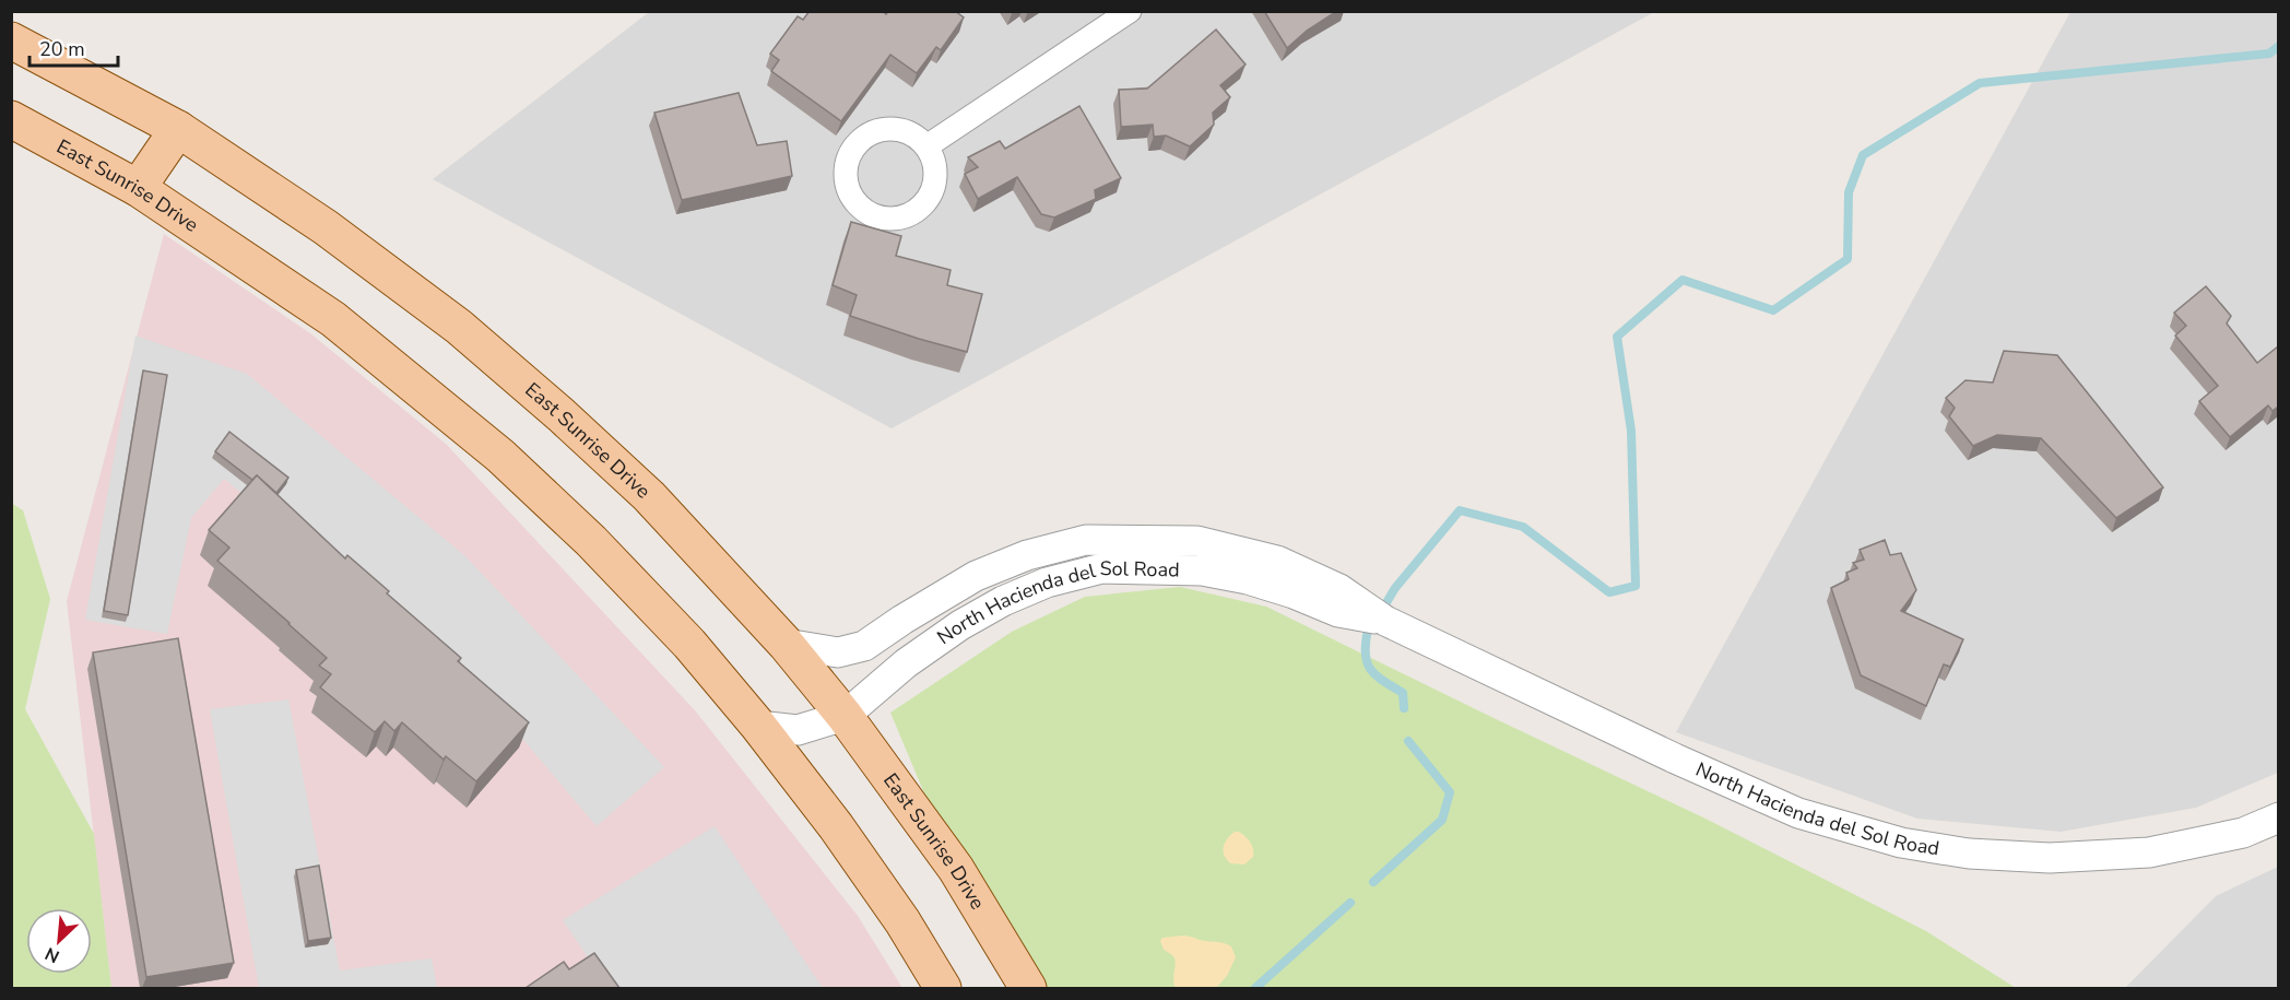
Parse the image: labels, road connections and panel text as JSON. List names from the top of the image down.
{
  "streets": {
    "main road": ["East Sunrise Drive"],
    "street": ["North Hacienda del Sol Road"]
  },
  "crossings": [
    ["East Sunrise Drive", "North Hacienda del Sol Road"]
  ],
  "scale_bar": "20 m",
  "north": "bottom left"
}
